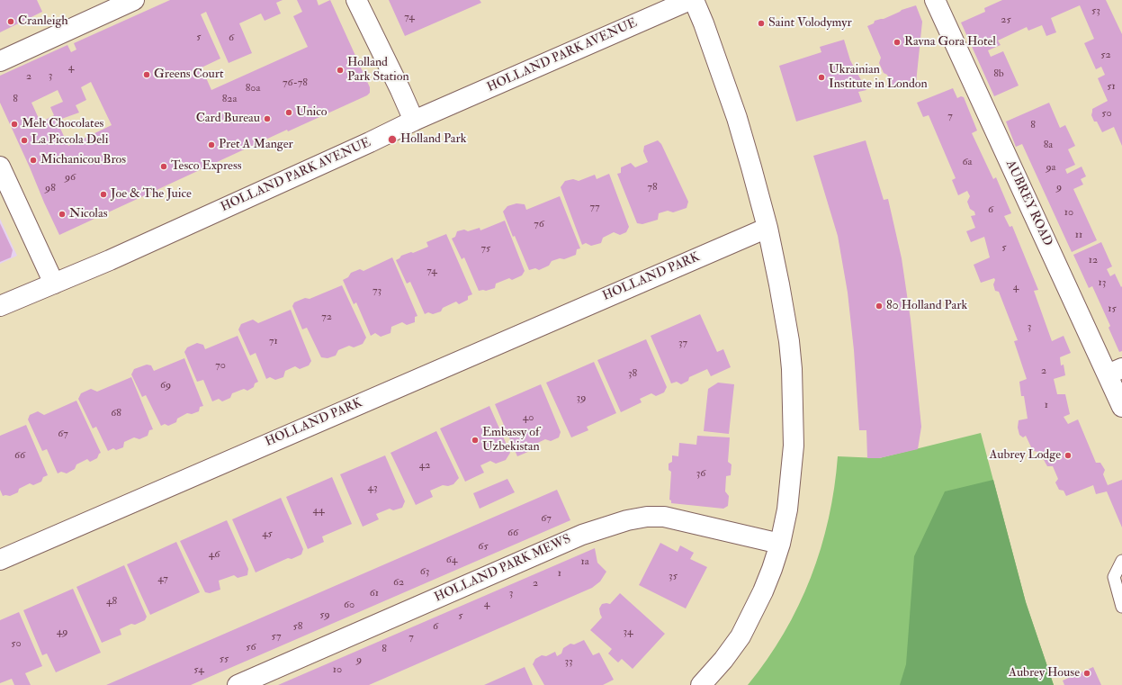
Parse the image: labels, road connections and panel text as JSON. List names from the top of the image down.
{
  "streets": {
    "street": [
      "HOLLAND PARK AVENUE",
      "AUBREY ROAD",
      "HOLLAND PARK",
      "HOLLAND PARK MEWS"
    ]
  },
  "places": [
    "Cranleigh",
    "Saint Volodymyr",
    "Ravna Gora Hotel",
    "Holland Park Station",
    "Greens Court",
    "Ukrainian Institute in London",
    "Unico",
    "Card Bureau",
    "Melt Chocolates",
    "Holland Park",
    "La Piccola Deli",
    "Pret A Manger",
    "Michanicou Bros",
    "Tesco Express",
    "Joe & The Juice",
    "Nicolas",
    "80 Holland Park",
    "Embassy of Uzbekistan",
    "Aubrey Lodge",
    "Aubrey House"
  ],
  "house_numbers": [
    "53",
    "74",
    "25",
    "5",
    "6",
    "52",
    "4",
    "8b",
    "3",
    "2",
    "76-78",
    "51",
    "80a",
    "8",
    "82a",
    "50",
    "7",
    "8",
    "8a",
    "6a",
    "9a",
    "96",
    "78",
    "9",
    "98",
    "77",
    "6",
    "10",
    "76",
    "11",
    "5",
    "75",
    "12",
    "74",
    "13",
    "4",
    "73",
    "15",
    "72",
    "3",
    "71",
    "37",
    "70",
    "2",
    "38",
    "69",
    "39",
    "1",
    "68",
    "40",
    "67",
    "66",
    "42",
    "36",
    "43",
    "44",
    "67",
    "66",
    "45",
    "65",
    "46",
    "64",
    "1a",
    "63",
    "1",
    "35",
    "47",
    "62",
    "2",
    "61",
    "3",
    "48",
    "4",
    "60",
    "59",
    "5",
    "58",
    "6",
    "49",
    "34",
    "57",
    "7",
    "50",
    "56",
    "8",
    "55",
    "9",
    "33",
    "54",
    "10"
  ]
}
